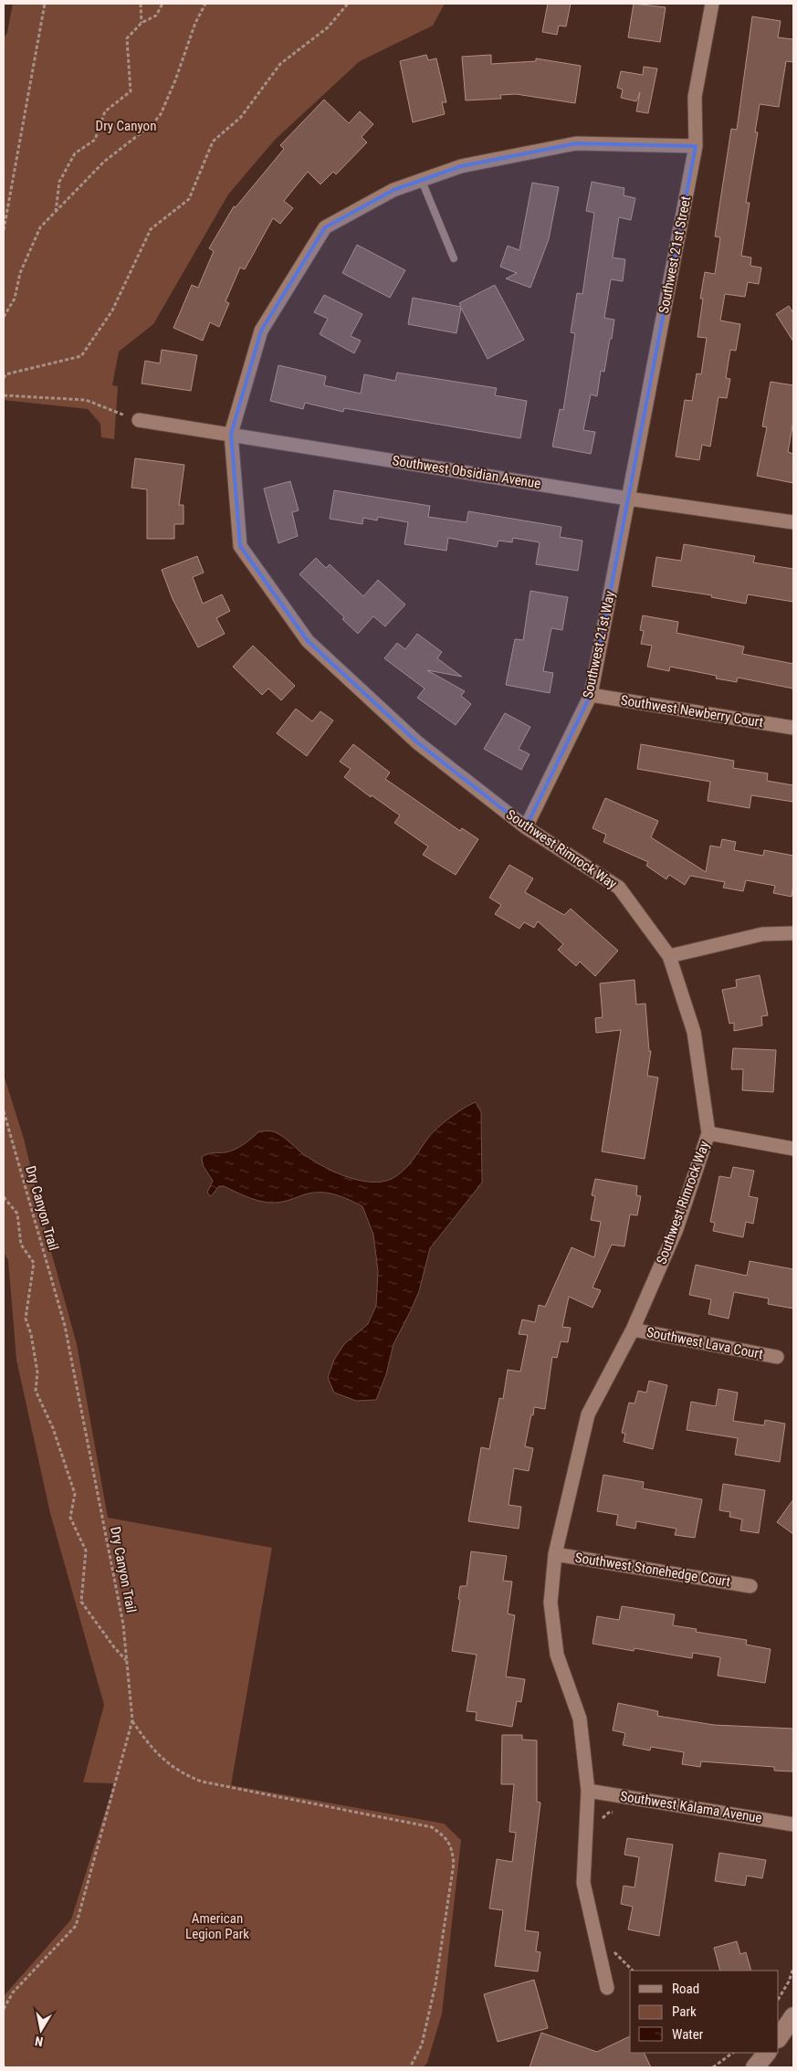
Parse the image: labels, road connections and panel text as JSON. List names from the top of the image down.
{
  "streets": {
    "street": [
      "Southwest 21st Street",
      "Southwest Obsidian Avenue",
      "Southwest 21st Way",
      "Southwest Newberry Court",
      "Southwest Rimrock Way",
      "Southwest Lava Court",
      "Southwest Stonehedge Court",
      "Southwest Kalama Avenue"
    ],
    "path": ["Dry Canyon Trail"]
  },
  "crossings": [
    ["Southwest 21st Street", "Southwest Obsidian Avenue"],
    ["Southwest 21st Street", "Southwest 21st Way"],
    ["Southwest 21st Street", "Southwest Rimrock Way"],
    ["Southwest Obsidian Avenue", "Southwest 21st Way"],
    ["Southwest Obsidian Avenue", "Southwest Rimrock Way"],
    ["Southwest 21st Way", "Southwest Newberry Court"],
    ["Southwest 21st Way", "Southwest Rimrock Way"],
    ["Southwest Rimrock Way", "Southwest Lava Court"],
    ["Southwest Rimrock Way", "Southwest Stonehedge Court"],
    ["Southwest Rimrock Way", "Southwest Kalama Avenue"]
  ],
  "parks": ["Dry Canyon", "American Legion Park"],
  "legend": ["Road", "Park", "Water"],
  "north": "bottom"
}
